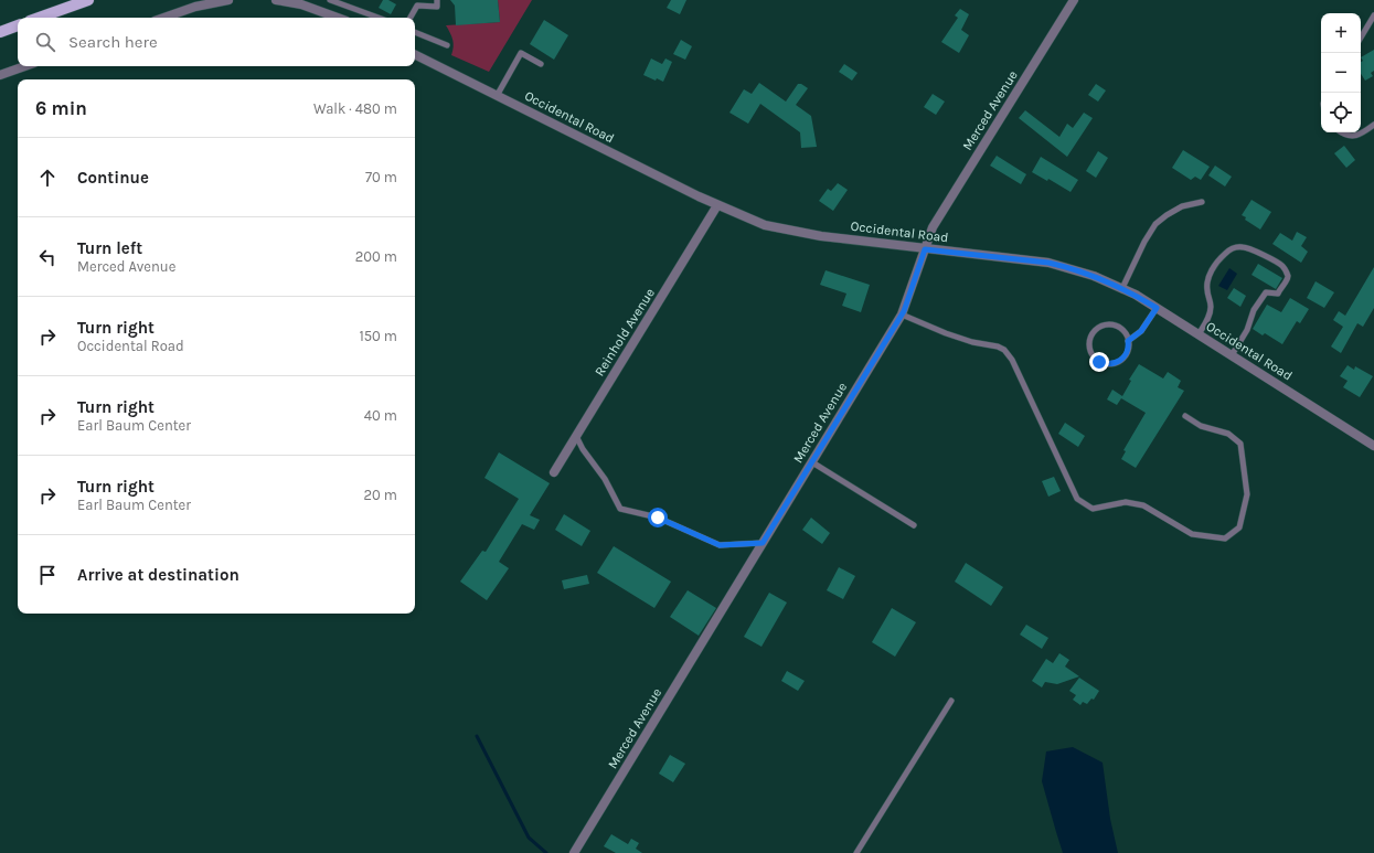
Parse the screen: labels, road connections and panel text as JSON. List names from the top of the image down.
{
  "streets": {
    "street": ["Merced Avenue", "Occidental Road", "Reinhold Avenue"]
  },
  "crossings": [
    ["Merced Avenue", "Occidental Road"],
    ["Occidental Road", "Reinhold Avenue"]
  ],
  "page": {
    "map_buttons": ["+", "−"],
    "search": "Search here",
    "heading": ["6 min", "Walk · 480 m"],
    "list": [
      ["Continue", "70 m"],
      ["Turn left", "Merced Avenue", "200 m"],
      ["Turn right", "Occidental Road", "150 m"],
      ["Turn right", "Earl Baum Center", "40 m"],
      ["Turn right", "Earl Baum Center", "20 m"],
      "Arrive at destination"
    ]
  }
}
